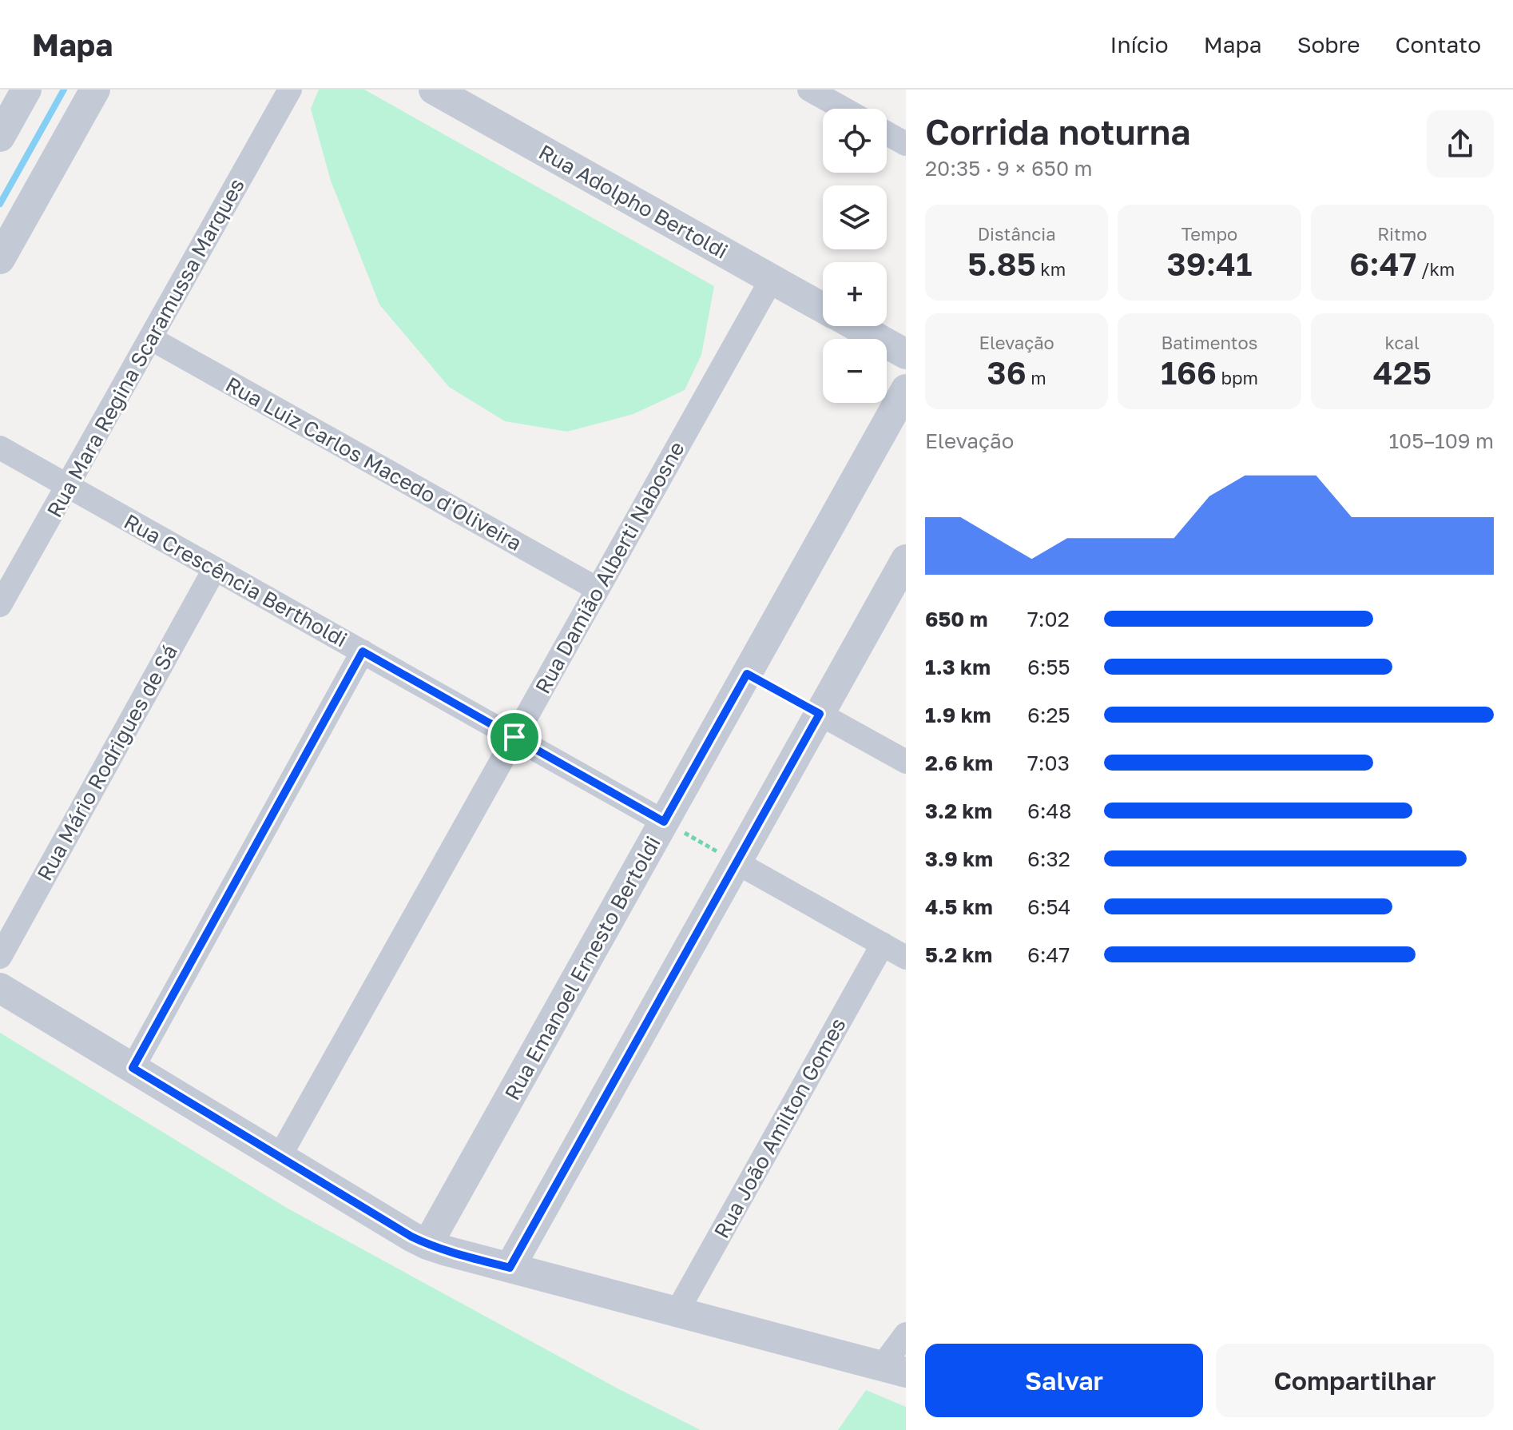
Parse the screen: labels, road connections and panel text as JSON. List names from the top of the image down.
{
  "streets": {
    "street": [
      "Rua Adolpho Bertoldi",
      "Rua Mara Regina Scaramussa Marques",
      "Rua Luiz Carlos Macedo d'Oliveira",
      "Rua Damião Alberti Nabosne",
      "Rua Crescência Bertholdi",
      "Rua Mário Rodrigues de Sá",
      "Rua Emanoel Ernesto Bertoldi",
      "Rua João Amilton Gomes"
    ]
  },
  "crossings": [
    ["Rua Adolpho Bertoldi", "Rua Damião Alberti Nabosne"],
    ["Rua Mara Regina Scaramussa Marques", "Rua Luiz Carlos Macedo d'Oliveira"],
    ["Rua Mara Regina Scaramussa Marques", "Rua Crescência Bertholdi"],
    ["Rua Luiz Carlos Macedo d'Oliveira", "Rua Damião Alberti Nabosne"],
    ["Rua Damião Alberti Nabosne", "Rua Crescência Bertholdi"],
    ["Rua Crescência Bertholdi", "Rua Mário Rodrigues de Sá"],
    ["Rua Crescência Bertholdi", "Rua Emanoel Ernesto Bertoldi"]
  ],
  "page": {
    "header": "Mapa",
    "nav": [
      "Início",
      "Mapa",
      "Sobre",
      "Contato"
    ],
    "heading": ["Corrida noturna", "20:35 · 9 × 650 m"],
    "map_buttons": ["+", "−"],
    "stats": [
      ["Distância", "5.85 km"],
      ["Tempo", "39:41"],
      ["Ritmo", "6:47 /km"],
      ["Elevação", "36 m"],
      ["Batimentos", "166 bpm"],
      ["kcal", "425"]
    ],
    "chart": ["Elevação", "105–109 m"],
    "list": [
      {
        "name": "650 m",
        "note": "7:02"
      },
      {
        "name": "1.3 km",
        "note": "6:55"
      },
      {
        "name": "1.9 km",
        "note": "6:25"
      },
      {
        "name": "2.6 km",
        "note": "7:03"
      },
      {
        "name": "3.2 km",
        "note": "6:48"
      },
      {
        "name": "3.9 km",
        "note": "6:32"
      },
      {
        "name": "4.5 km",
        "note": "6:54"
      },
      {
        "name": "5.2 km",
        "note": "6:47"
      }
    ],
    "buttons": ["Salvar", "Compartilhar"]
  }
}
